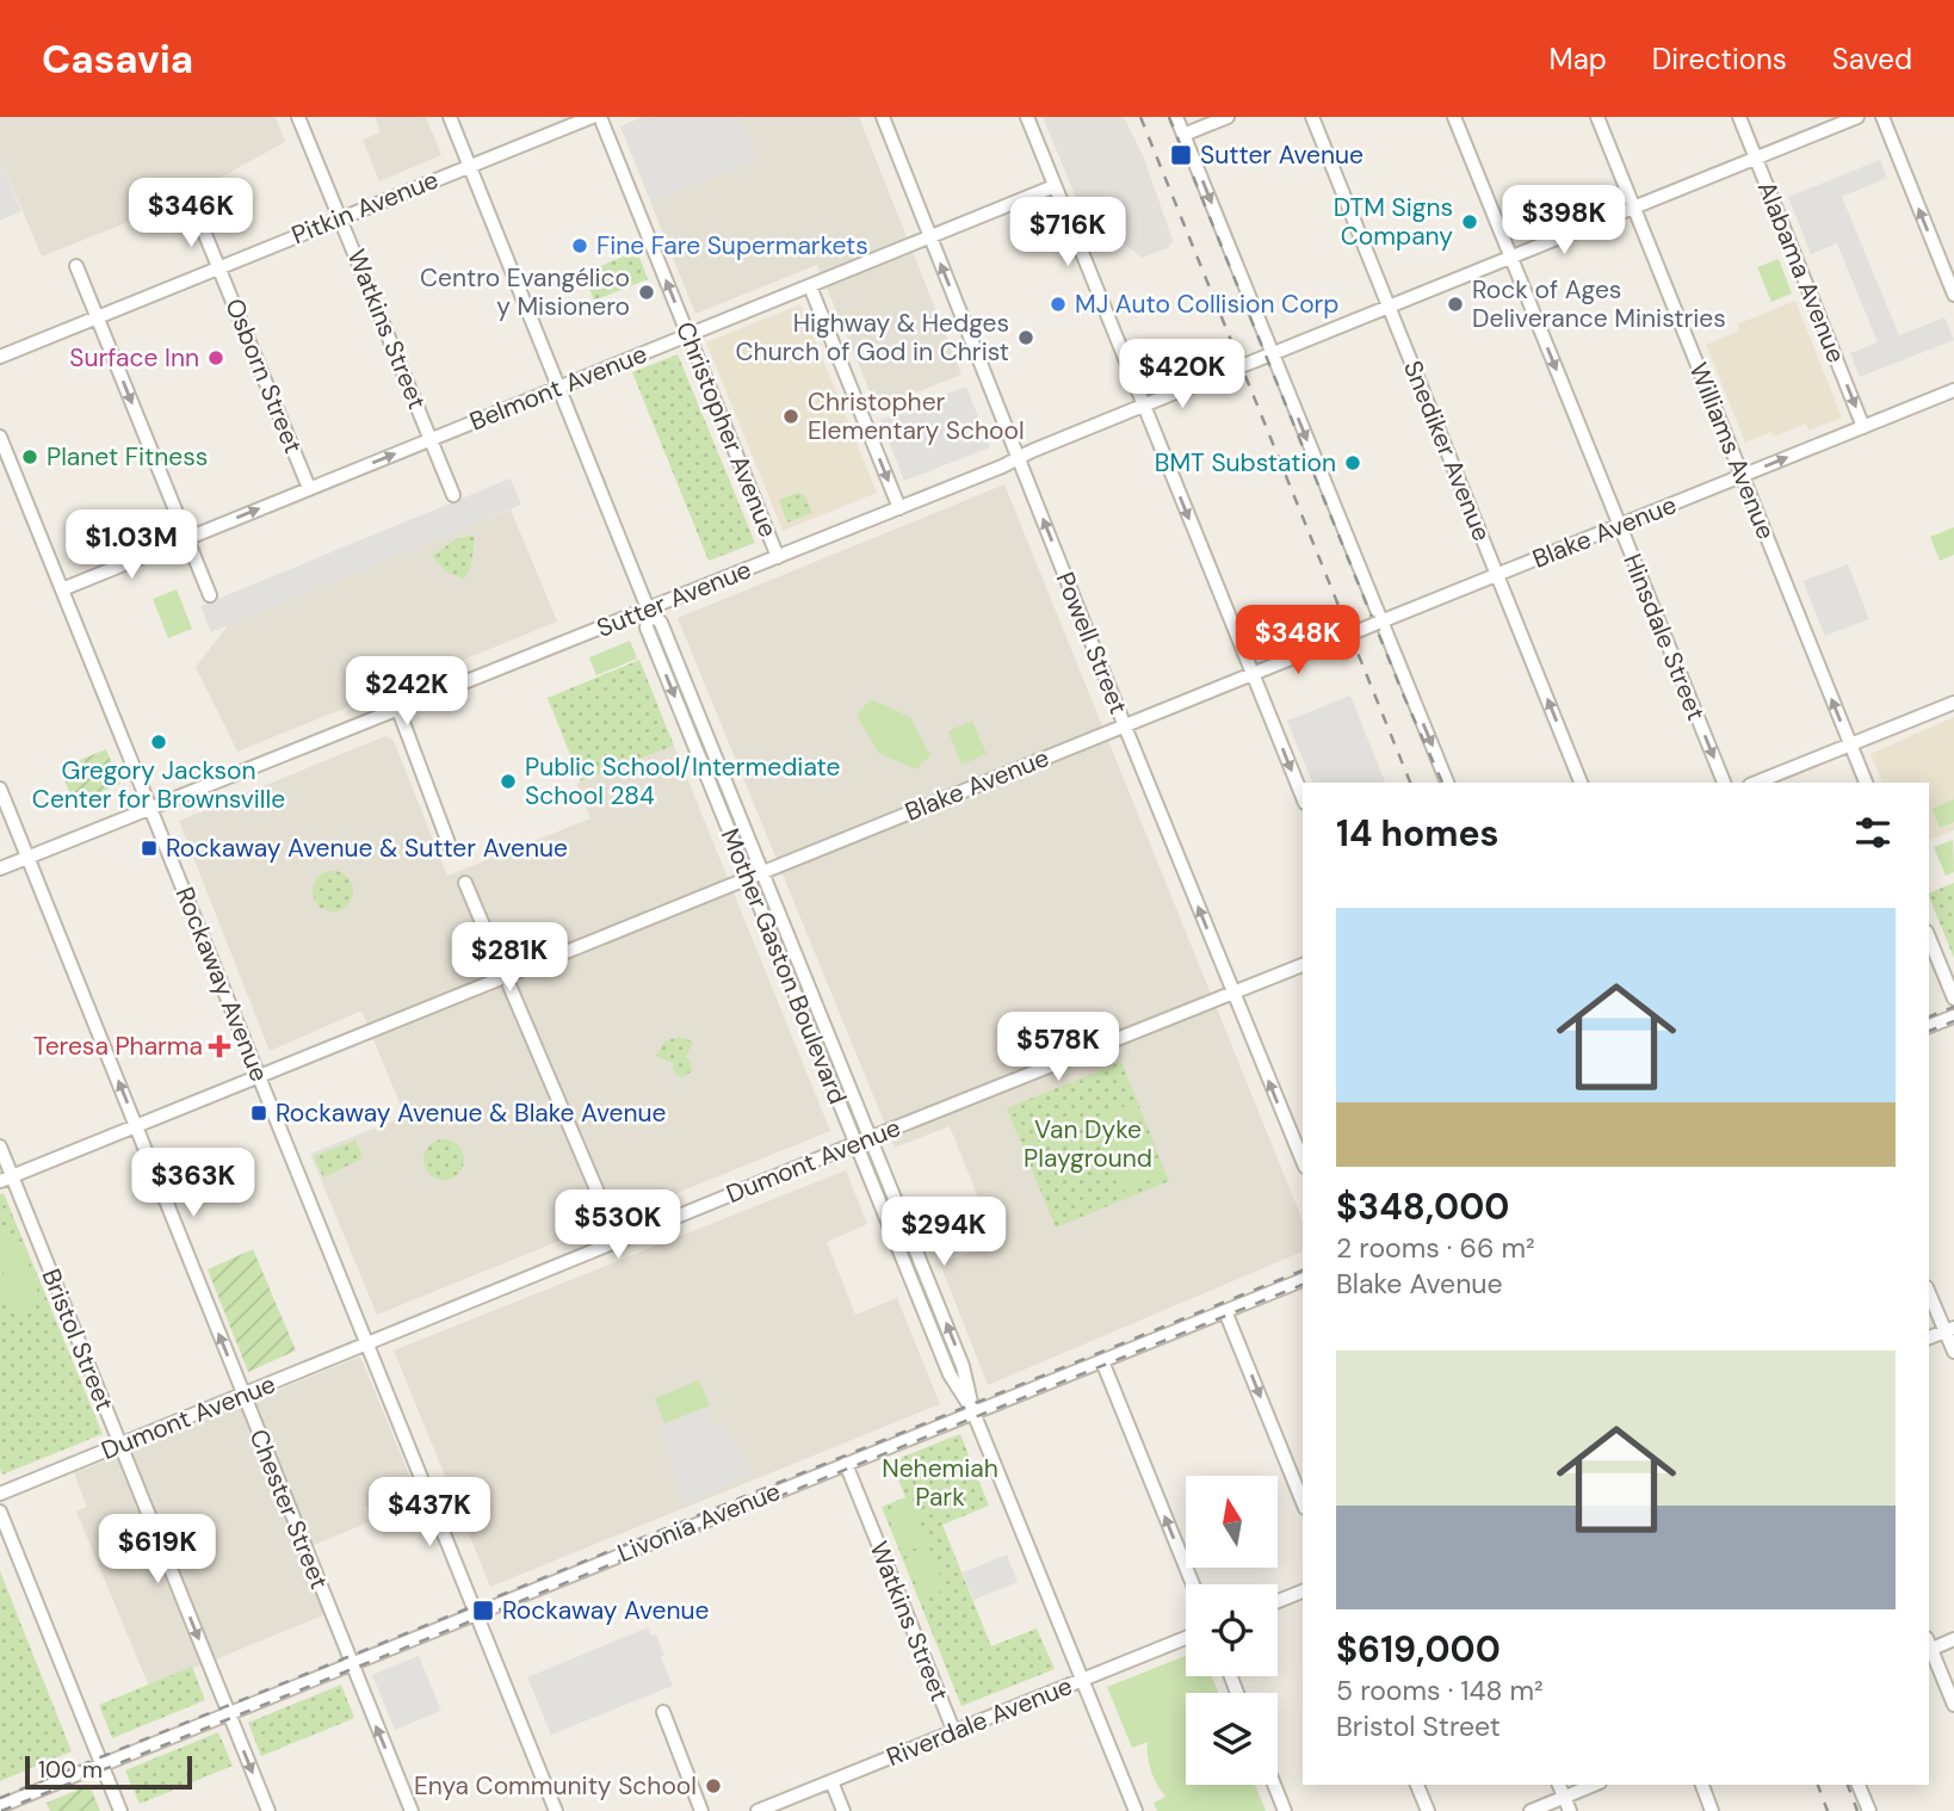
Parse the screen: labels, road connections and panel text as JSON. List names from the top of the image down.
{
  "streets": {
    "street": [
      "Pitkin Avenue",
      "Alabama Avenue",
      "Watkins Street",
      "Osborn Street",
      "Belmont Avenue",
      "Christopher Avenue",
      "Snediker Avenue",
      "Williams Avenue",
      "Blake Avenue",
      "Sutter Avenue",
      "Hinsdale Street",
      "Powell Street",
      "Mother Gaston Boulevard",
      "Rockaway Avenue",
      "Dumont Avenue",
      "Bristol Street",
      "Chester Street",
      "Livonia Avenue",
      "Riverdale Avenue"
    ]
  },
  "crossings": [
    ["Pitkin Avenue", "Watkins Street"],
    ["Pitkin Avenue", "Osborn Street"],
    ["Pitkin Avenue", "Mother Gaston Boulevard"],
    ["Alabama Avenue", "Blake Avenue"],
    ["Alabama Avenue", "Sutter Avenue"],
    ["Watkins Street", "Belmont Avenue"],
    ["Watkins Street", "Livonia Avenue"],
    ["Watkins Street", "Riverdale Avenue"],
    ["Osborn Street", "Belmont Avenue"],
    ["Belmont Avenue", "Christopher Avenue"],
    ["Belmont Avenue", "Powell Street"],
    ["Belmont Avenue", "Mother Gaston Boulevard"],
    ["Belmont Avenue", "Rockaway Avenue"],
    ["Christopher Avenue", "Sutter Avenue"],
    ["Snediker Avenue", "Blake Avenue"],
    ["Snediker Avenue", "Sutter Avenue"],
    ["Williams Avenue", "Blake Avenue"],
    ["Williams Avenue", "Sutter Avenue"],
    ["Blake Avenue", "Hinsdale Street"],
    ["Blake Avenue", "Powell Street"],
    ["Blake Avenue", "Mother Gaston Boulevard"],
    ["Blake Avenue", "Rockaway Avenue"],
    ["Blake Avenue", "Bristol Street"],
    ["Blake Avenue", "Chester Street"],
    ["Sutter Avenue", "Hinsdale Street"],
    ["Sutter Avenue", "Powell Street"],
    ["Sutter Avenue", "Mother Gaston Boulevard"],
    ["Sutter Avenue", "Rockaway Avenue"],
    ["Sutter Avenue", "Chester Street"],
    ["Powell Street", "Dumont Avenue"],
    ["Mother Gaston Boulevard", "Dumont Avenue"],
    ["Mother Gaston Boulevard", "Livonia Avenue"],
    ["Mother Gaston Boulevard", "Riverdale Avenue"],
    ["Rockaway Avenue", "Dumont Avenue"],
    ["Rockaway Avenue", "Livonia Avenue"],
    ["Dumont Avenue", "Bristol Street"],
    ["Dumont Avenue", "Chester Street"],
    ["Bristol Street", "Livonia Avenue"],
    ["Chester Street", "Livonia Avenue"]
  ],
  "one_way": [
    "Alabama Avenue",
    "Christopher Avenue",
    "Williams Avenue",
    "Hinsdale Street",
    "Powell Street",
    "Bristol Street",
    "Chester Street"
  ],
  "parks": ["Van Dyke Playground", "Nehemiah Park"],
  "places": {
    "transit": [
      "Sutter Avenue",
      "Rockaway Avenue & Sutter Avenue",
      "Rockaway Avenue & Blake Avenue",
      "Rockaway Avenue"
    ],
    "other": [
      "DTM Signs Company",
      "Fine Fare Supermarkets",
      "Centro Evangélico y Misionero",
      "MJ Auto Collision Corp",
      "Rock of Ages Deliverance Ministries",
      "Highway & Hedges Church of God in Christ",
      "Surface Inn",
      "Christopher Elementary School",
      "Planet Fitness",
      "BMT Substation",
      "Gregory Jackson Center for Brownsville",
      "Public School/Intermediate School 284",
      "Enya Community School"
    ],
    "health": ["Teresa Pharma"]
  },
  "scale_bar": "100 m",
  "north": "top",
  "page": {
    "header": "Casavia",
    "nav": ["Map", "Directions", "Saved"],
    "price": [
      "$346K",
      "$398K",
      "$716K",
      "$420K",
      "$1.03M",
      "$348K",
      "$242K",
      "$281K",
      "$578K",
      "$363K",
      "$530K",
      "$294K",
      "$437K",
      "$619K"
    ],
    "heading": "14 homes",
    "list": [
      {
        "name": "$348,000",
        "note": "2 rooms · 66 m² · Blake Avenue"
      },
      {
        "name": "$619,000",
        "note": "5 rooms · 148 m² · Bristol Street"
      }
    ],
    "scale": "100 m"
  }
}
